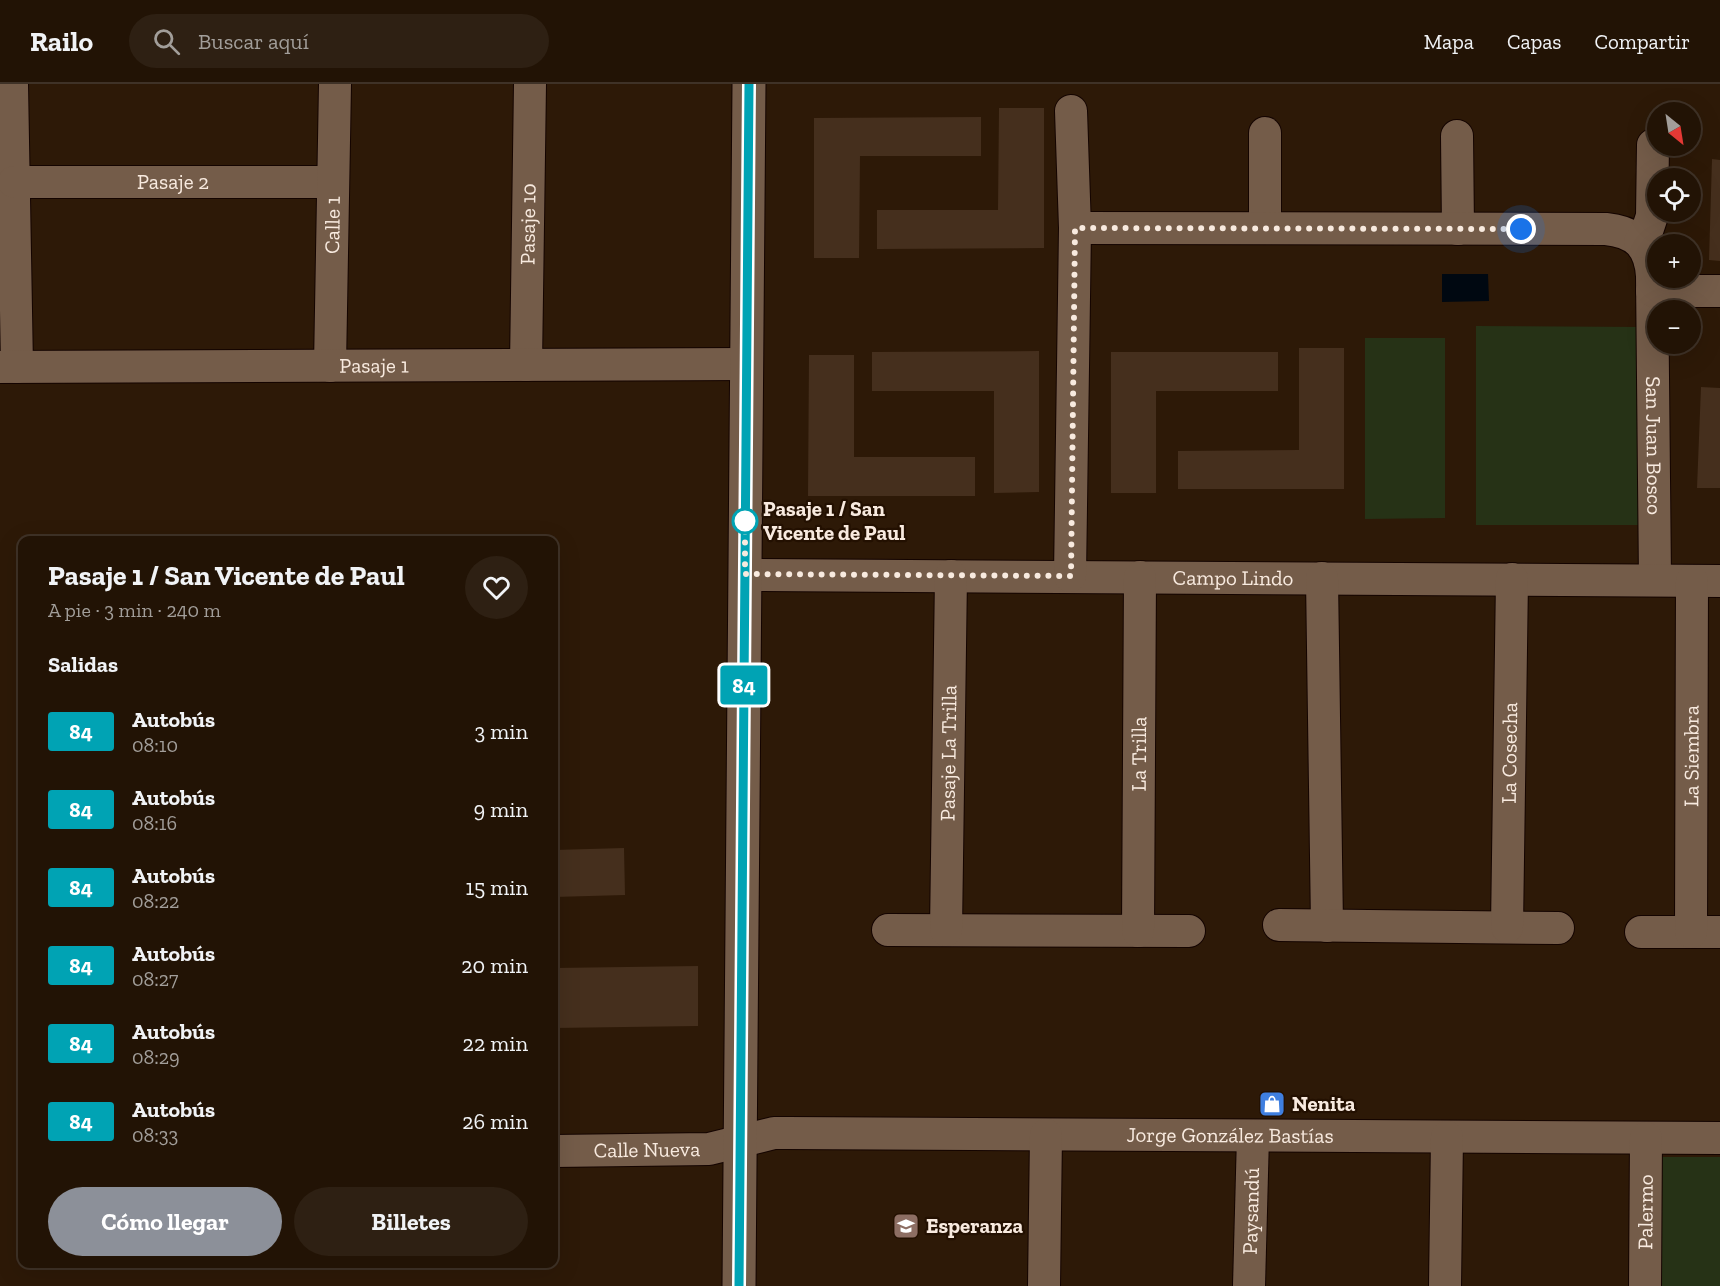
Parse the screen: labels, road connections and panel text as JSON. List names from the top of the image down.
{
  "streets": {
    "street": [
      "Pasaje 2",
      "Calle 1",
      "Pasaje 10",
      "Pasaje 1",
      "San Juan Bosco",
      "Campo Lindo",
      "Pasaje La Trilla",
      "La Cosecha",
      "La Trilla",
      "La Siembra",
      "Jorge González Bastías",
      "Calle Nueva",
      "Paysandú",
      "Palermo"
    ]
  },
  "crossings": [
    ["Pasaje 2", "Calle 1"],
    ["Calle 1", "Pasaje 1"],
    ["Pasaje 10", "Pasaje 1"],
    ["San Juan Bosco", "Campo Lindo"],
    ["Campo Lindo", "Pasaje La Trilla"],
    ["Campo Lindo", "La Cosecha"],
    ["Campo Lindo", "La Trilla"],
    ["Campo Lindo", "La Siembra"],
    ["Jorge González Bastías", "Calle Nueva"],
    ["Jorge González Bastías", "Paysandú"],
    ["Jorge González Bastías", "Palermo"]
  ],
  "places": {
    "other": ["Pasaje 1 / San Vicente de Paul"],
    "shop": ["Nenita"],
    "school or university": ["Esperanza"]
  },
  "lines": ["bus line 84"],
  "north": "bottom right",
  "page": {
    "header": "Railo",
    "search": "Buscar aquí",
    "nav": ["Mapa", "Capas", "Compartir"],
    "on_map": "84",
    "map_buttons": ["+", "−"],
    "heading": [
      ["Pasaje 1 / San Vicente de Paul", "A pie · 3 min · 240 m"],
      "Salidas"
    ],
    "list": [
      {
        "mark": "84",
        "name": "Autobús",
        "note": "08:10",
        "value": "3 min"
      },
      {
        "mark": "84",
        "name": "Autobús",
        "note": "08:16",
        "value": "9 min"
      },
      {
        "mark": "84",
        "name": "Autobús",
        "note": "08:22",
        "value": "15 min"
      },
      {
        "mark": "84",
        "name": "Autobús",
        "note": "08:27",
        "value": "20 min"
      },
      {
        "mark": "84",
        "name": "Autobús",
        "note": "08:29",
        "value": "22 min"
      },
      {
        "mark": "84",
        "name": "Autobús",
        "note": "08:33",
        "value": "26 min"
      }
    ],
    "buttons": ["Cómo llegar", "Billetes"]
  }
}
